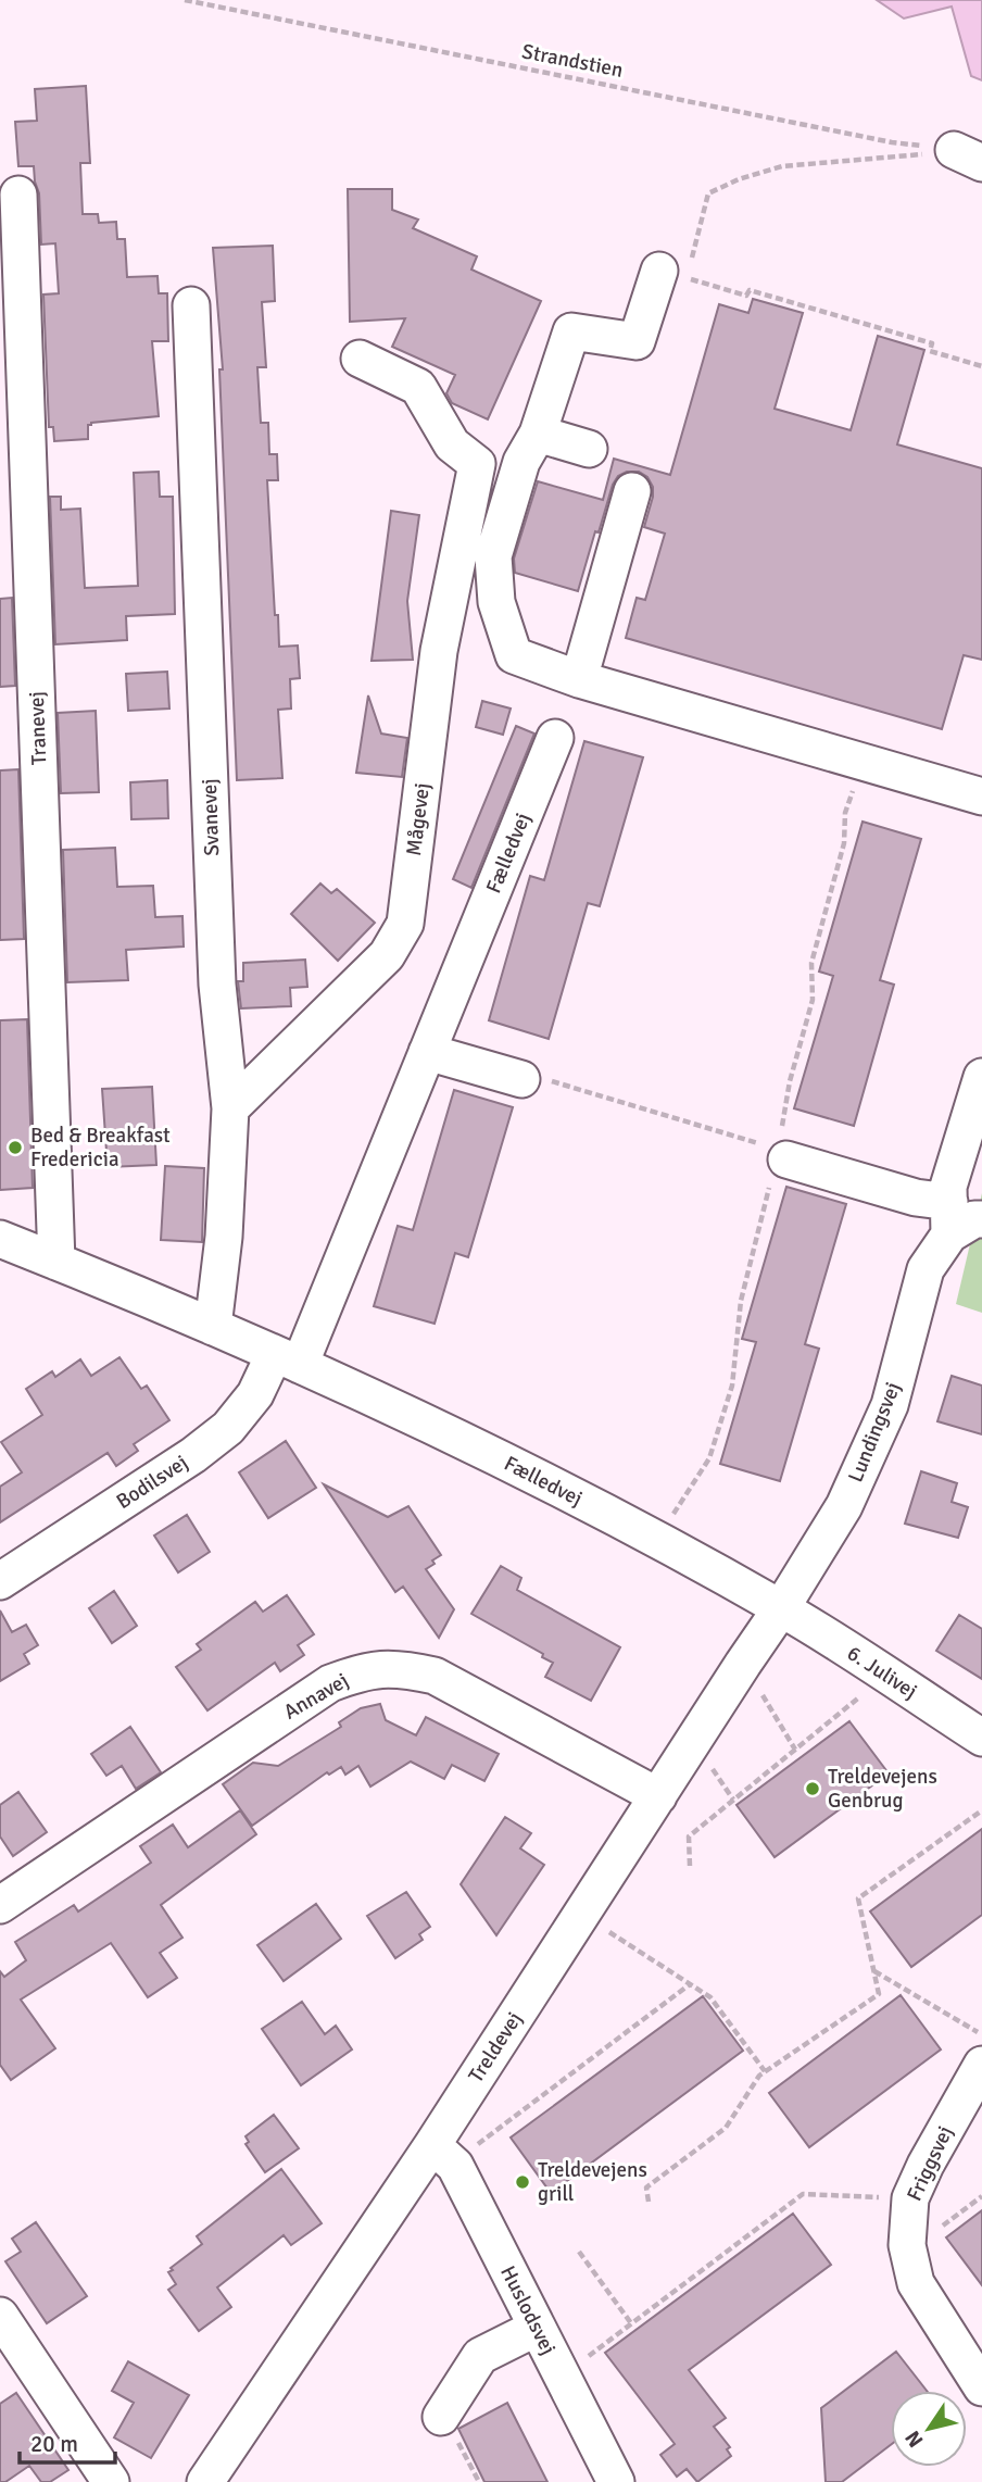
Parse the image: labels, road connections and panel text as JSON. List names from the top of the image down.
{
  "streets": {
    "street": [
      "Tranevej",
      "Svanevej",
      "Mågevej",
      "Fælledvej",
      "Lundingsvej",
      "Bodilsvej",
      "6. Julivej",
      "Annavej",
      "Treldevej",
      "Friggsvej",
      "Huslodsvej"
    ],
    "path": ["Strandstien"]
  },
  "crossings": [
    ["Tranevej", "Fælledvej"],
    ["Svanevej", "Mågevej"],
    ["Svanevej", "Fælledvej"],
    ["Fælledvej", "Lundingsvej"],
    ["Fælledvej", "Bodilsvej"],
    ["Fælledvej", "6. Julivej"],
    ["Fælledvej", "Treldevej"],
    ["Lundingsvej", "6. Julivej"],
    ["Lundingsvej", "Treldevej"],
    ["6. Julivej", "Treldevej"],
    ["Annavej", "Treldevej"],
    ["Treldevej", "Huslodsvej"]
  ],
  "places": ["Bed & Breakfast Fredericia", "Treldevejens Genbrug", "Treldevejens grill"],
  "scale_bar": "20 m",
  "north": "bottom left"
}
